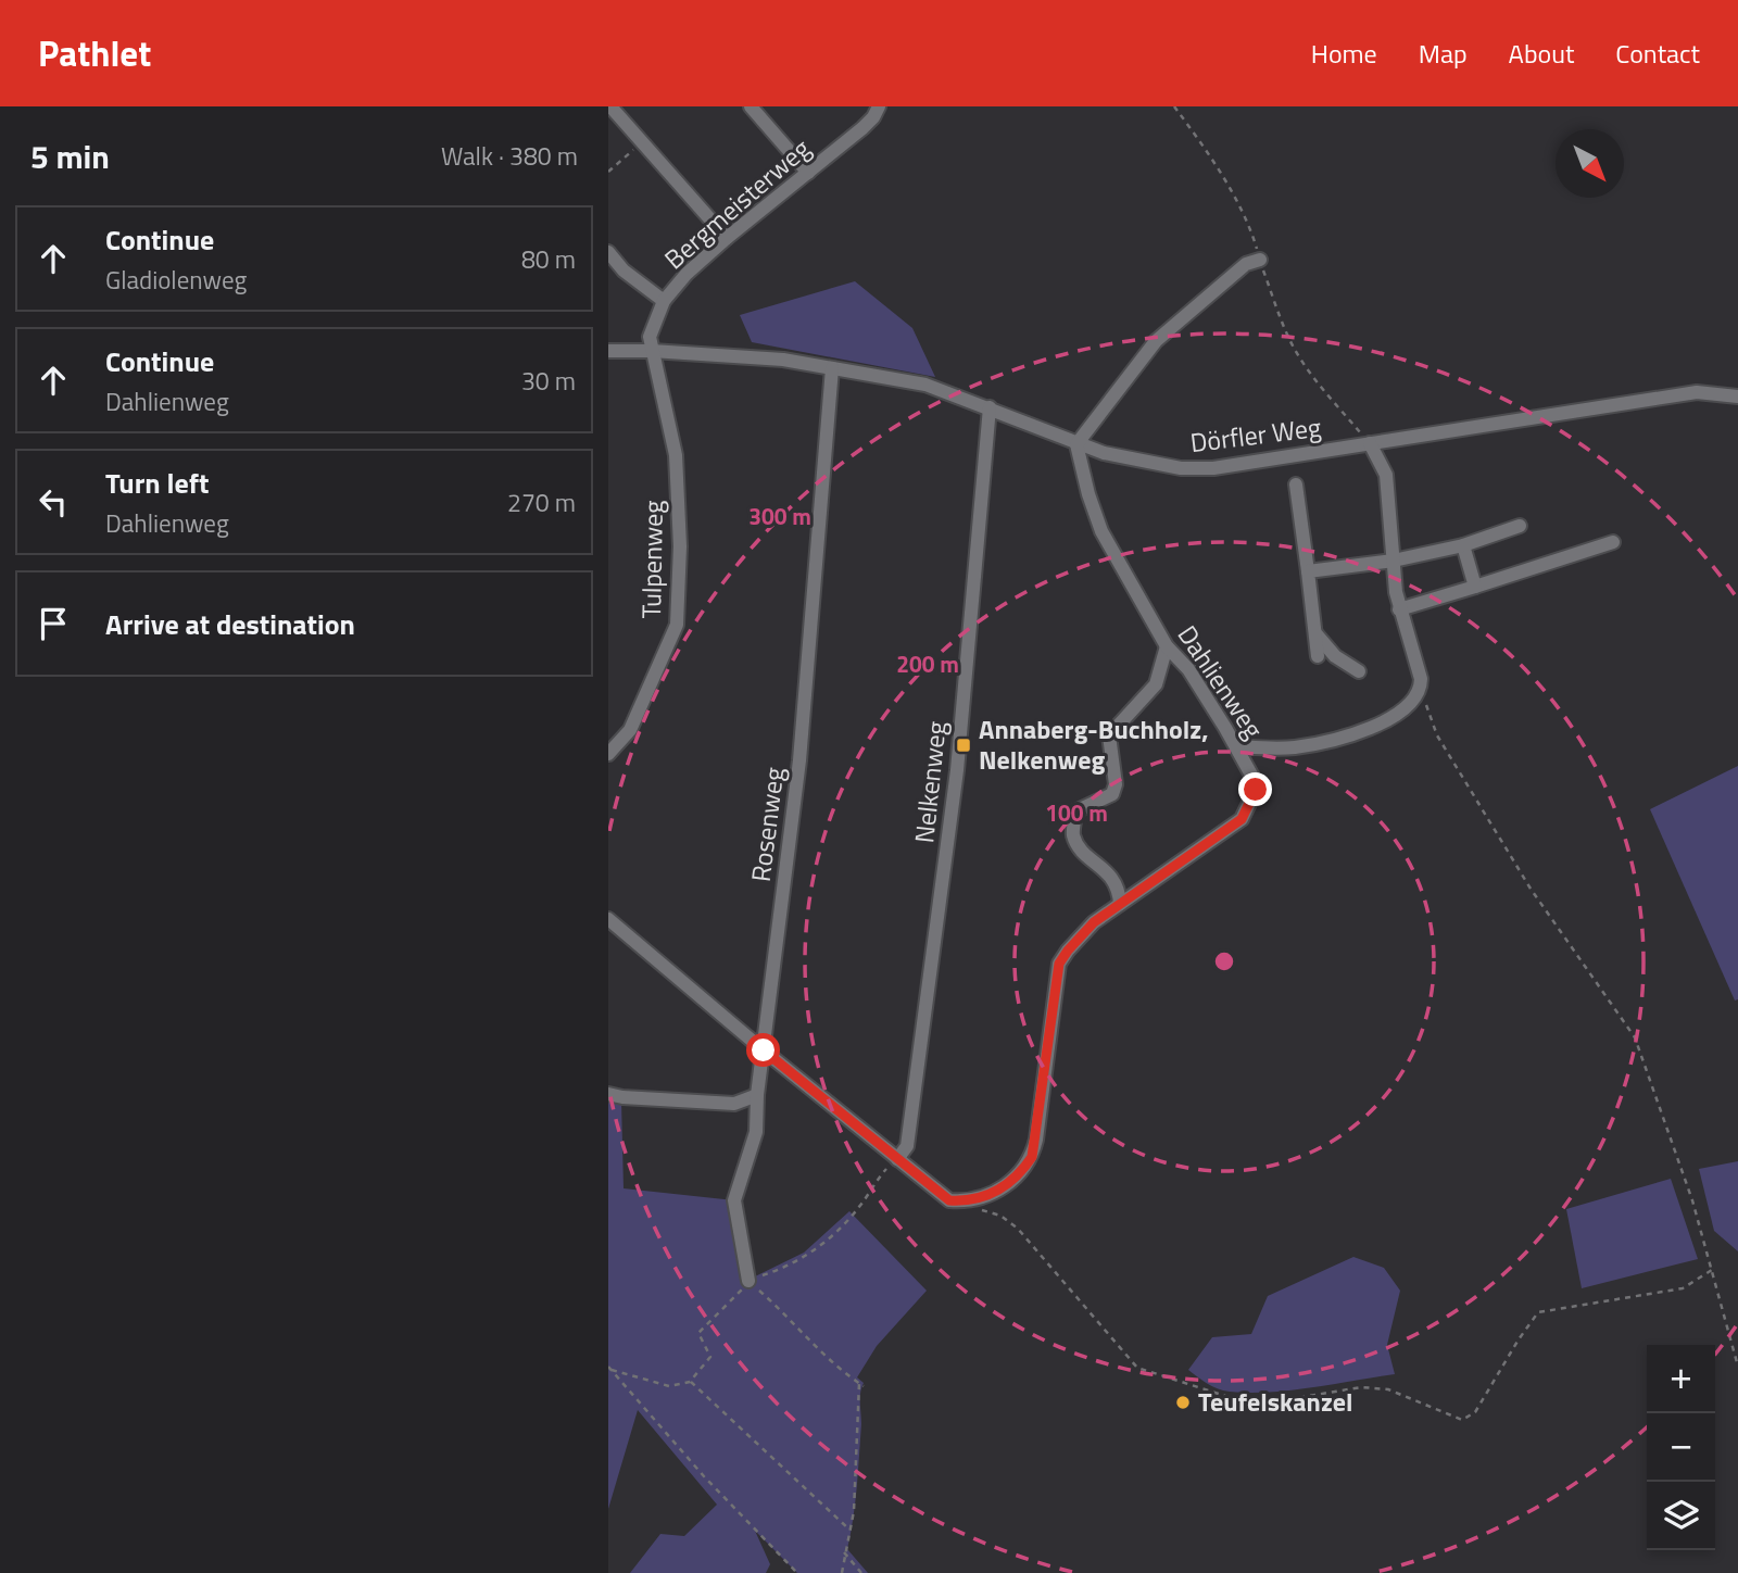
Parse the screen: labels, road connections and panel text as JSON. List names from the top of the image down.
{
  "streets": {
    "street": [
      "Bergmeisterweg",
      "Dörfler Weg",
      "Tulpenweg",
      "Dahlienweg",
      "Nelkenweg",
      "Rosenweg"
    ]
  },
  "crossings": [
    ["Bergmeisterweg", "Dörfler Weg"],
    ["Bergmeisterweg", "Tulpenweg"],
    ["Dörfler Weg", "Tulpenweg"],
    ["Dörfler Weg", "Dahlienweg"],
    ["Dörfler Weg", "Nelkenweg"],
    ["Dörfler Weg", "Rosenweg"]
  ],
  "places": {
    "transit": ["Annaberg-Buchholz, Nelkenweg"],
    "other": ["Teufelskanzel"]
  },
  "north": "bottom right",
  "page": {
    "header": "Pathlet",
    "nav": [
      "Home",
      "Map",
      "About",
      "Contact"
    ],
    "heading": ["5 min", "Walk · 380 m"],
    "list": [
      ["Continue", "Gladiolenweg", "80 m"],
      ["Continue", "Dahlienweg", "30 m"],
      ["Turn left", "Dahlienweg", "270 m"],
      "Arrive at destination"
    ],
    "map_buttons": ["+", "−"]
  },
  "rings": ["300 m", "200 m", "100 m"]
}
